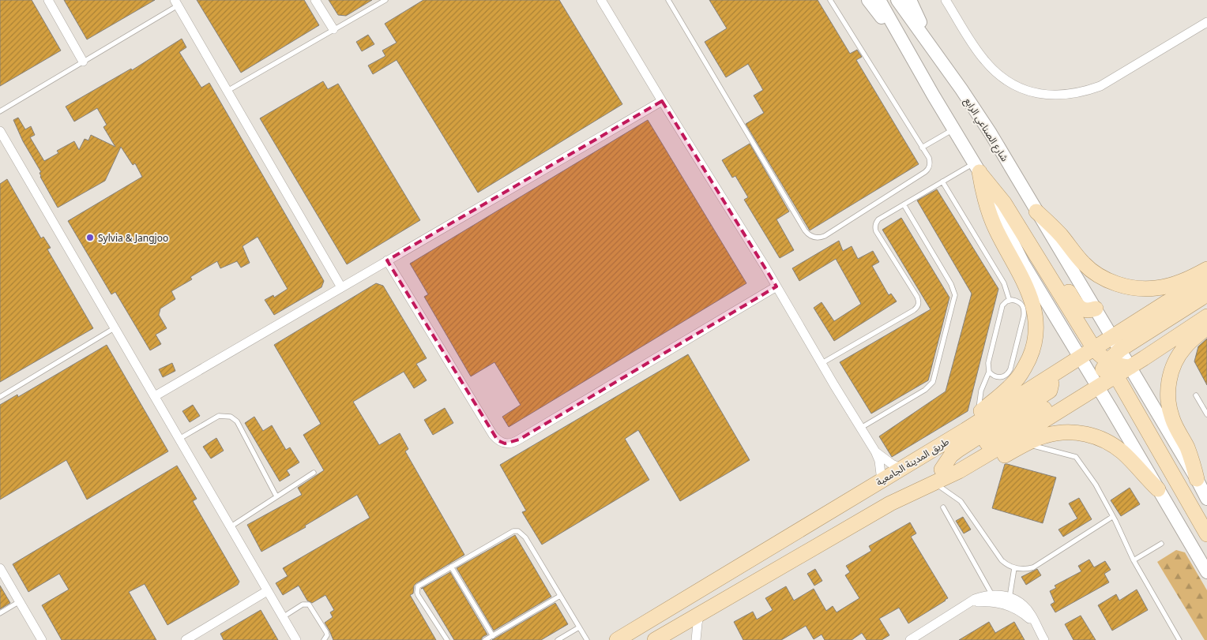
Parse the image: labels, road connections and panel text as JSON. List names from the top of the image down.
{
  "streets": {
    "main road": ["شارع الصناعي الرابع", "طريق المدينة الجامعية"]
  },
  "crossings": [
    ["شارع الصناعي الرابع", "طريق المدينة الجامعية"]
  ],
  "places": ["Sylvia & Jangjoo"]
}
